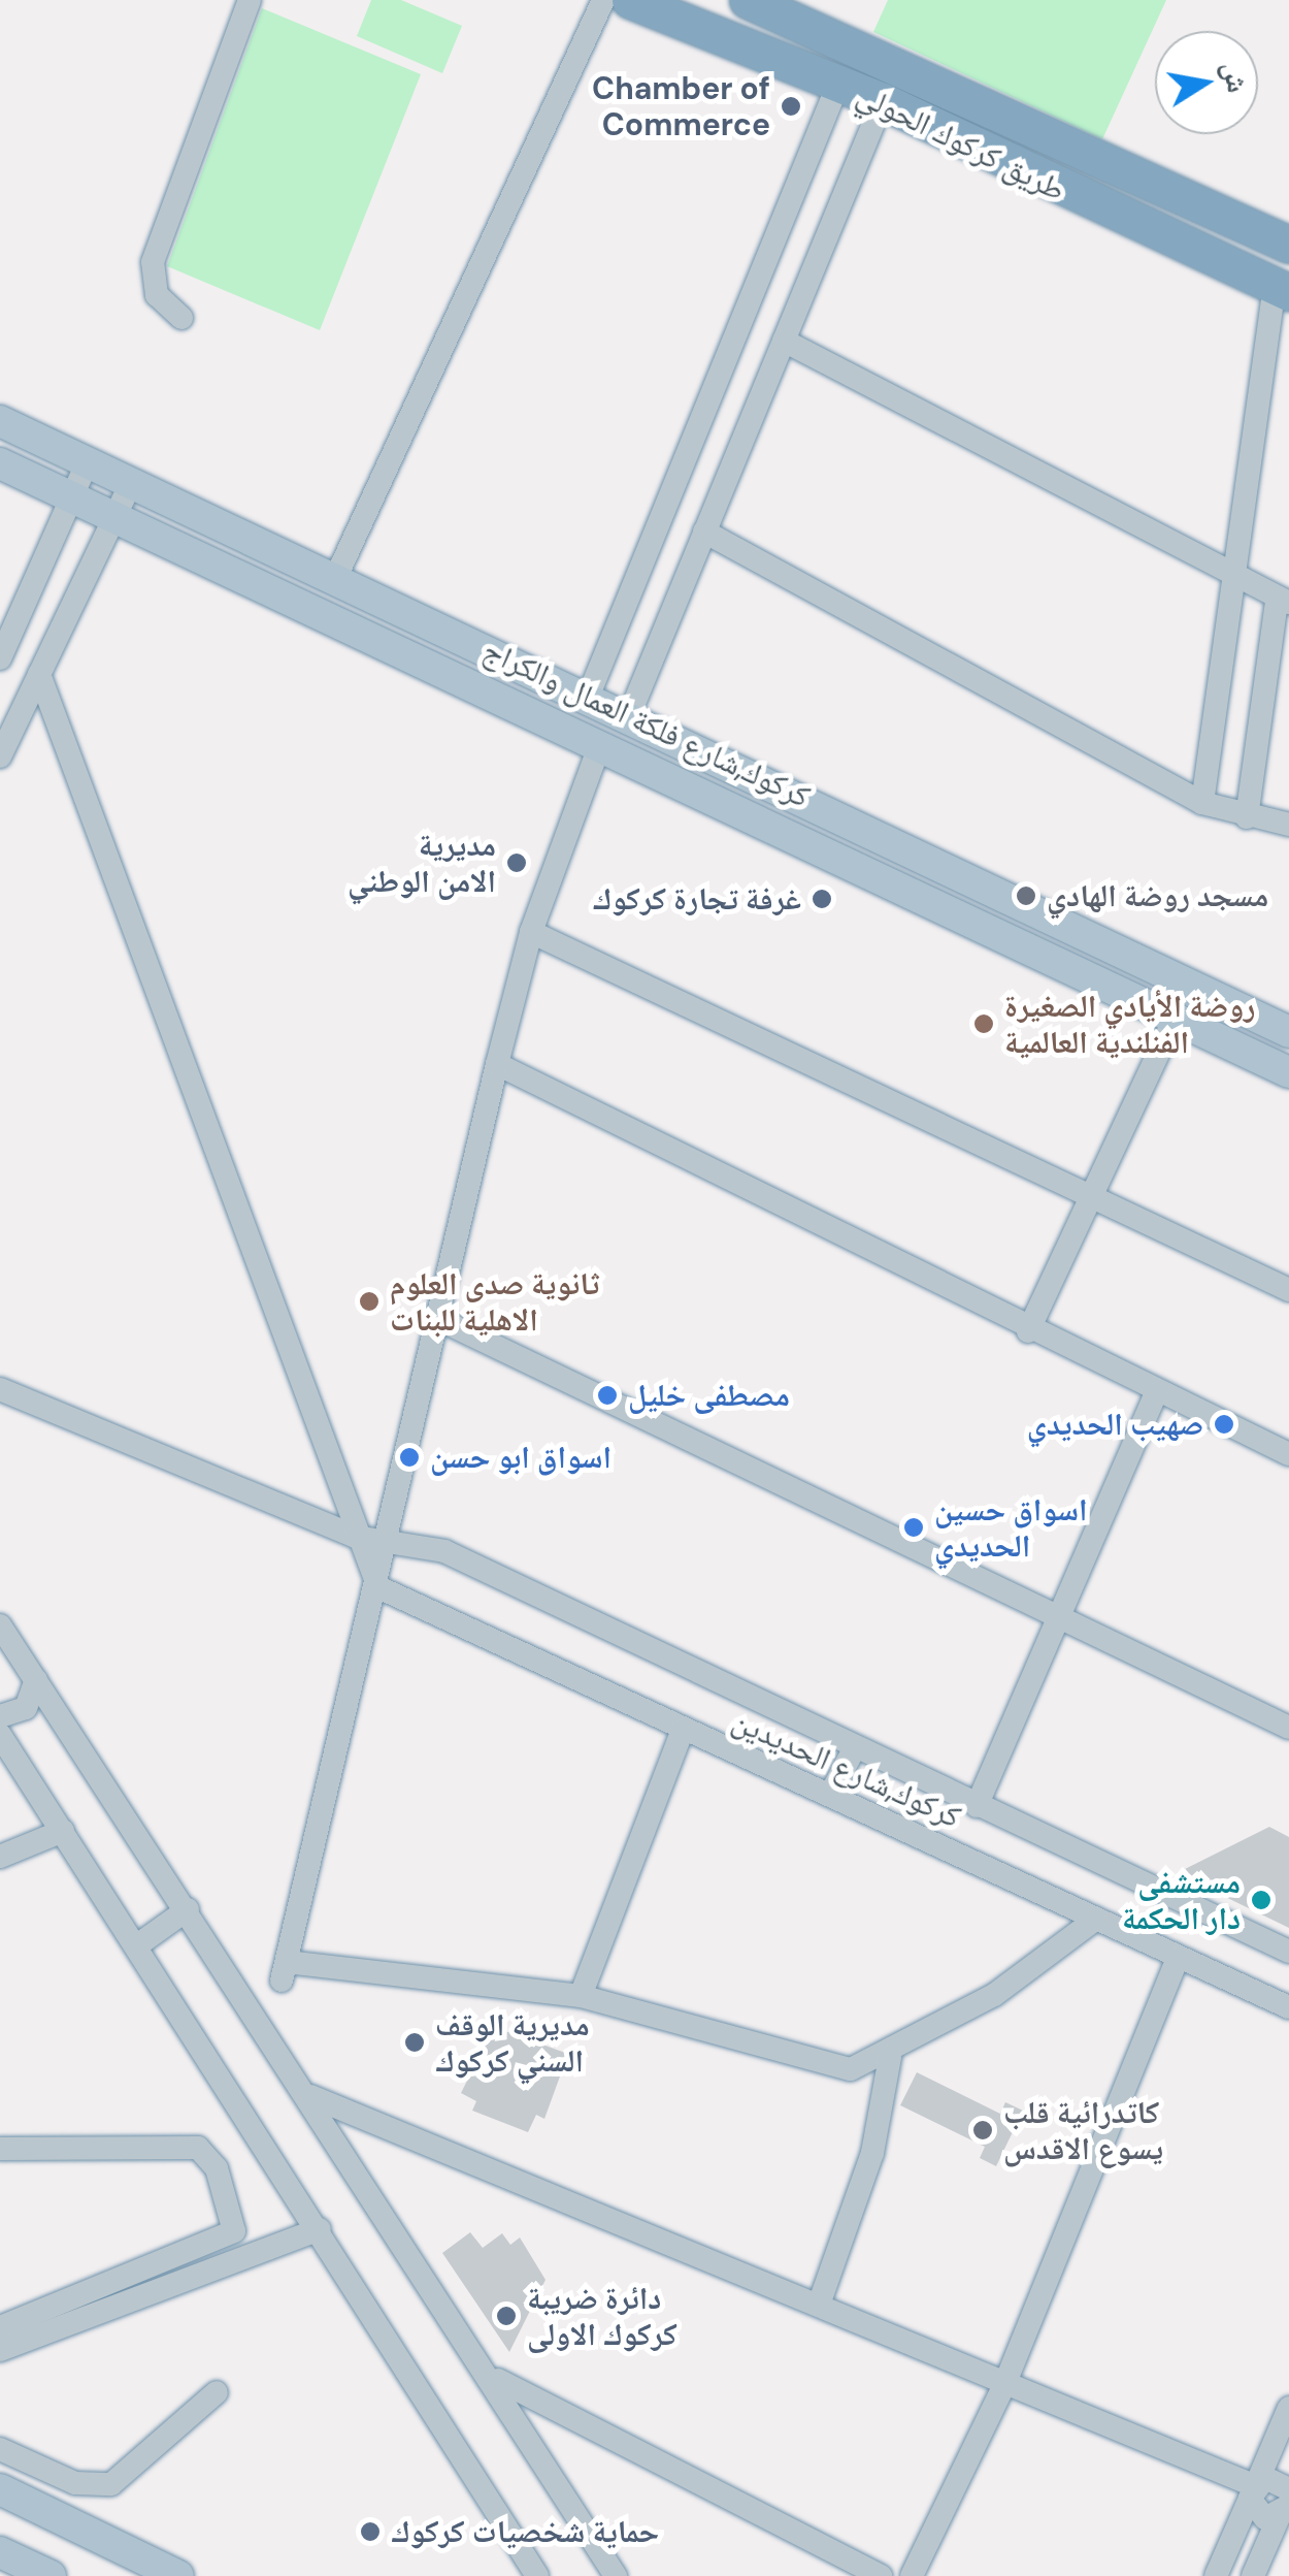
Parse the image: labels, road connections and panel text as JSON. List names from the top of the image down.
{
  "streets": {
    "highway": ["طريق كركوك الحولي"],
    "main road": ["كركوك,شارع فلكة العمال والكراج"],
    "street": ["كركوك,شارع الحديدين"]
  },
  "places": [
    "Chamber of Commerce",
    "مديرية الامن الوطني",
    "مسجد روضة الهادي",
    "غرفة تجارة كركوك",
    "روضة الأيادي الصغيرة الفنلندية العالمية",
    "ثانوية صدى العلوم الاهلية للبنات",
    "مصطفى خليل",
    "صهيب الحديدي",
    "اسواق ابو حسن",
    "اسواق حسين الحديدي",
    "مستشفى دار الحكمة",
    "مديرية الوقف السني كركوك",
    "كاتدرائية قلب يسوع الاقدس",
    "دائرة ضريبة كركوك الاولى",
    "حماية شخصيات كركوك"
  ],
  "north": "right"
}
